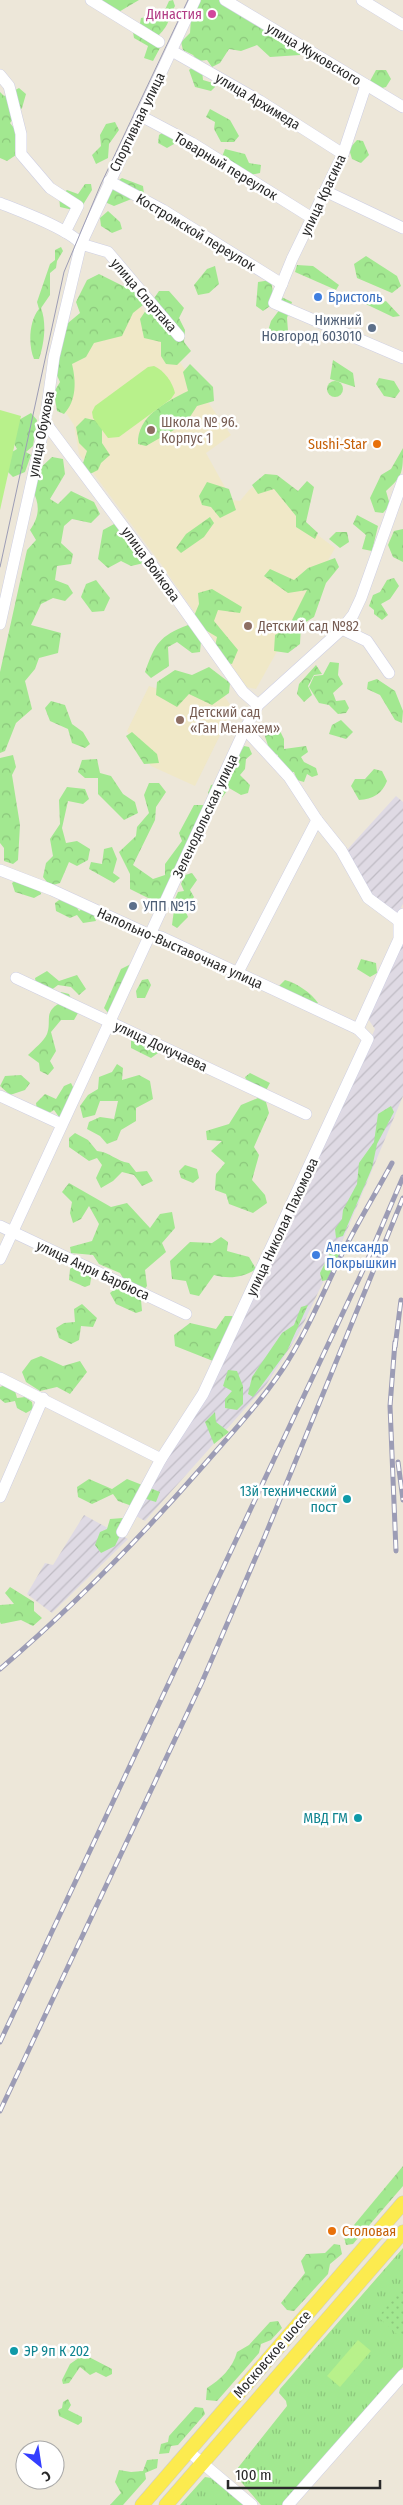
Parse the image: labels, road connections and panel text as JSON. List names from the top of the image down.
{
  "streets": {
    "main road": ["Московское шоссе"],
    "street": [
      "улица Жуковского",
      "улица Архимеда",
      "Спортивная улица",
      "Товарный переулок",
      "улица Красина",
      "Костромской переулок",
      "улица Спартака",
      "улица Обухова",
      "улица Войкова",
      "Зеленодольская улица",
      "Напольно-Выставочная улица",
      "улица Докучаева",
      "улица Николая Пахомова",
      "улица Анри Барбюса"
    ]
  },
  "crossings": [
    ["улица Жуковского", "улица Красина"],
    ["улица Архимеда", "Спортивная улица"],
    ["улица Архимеда", "улица Красина"],
    ["Спортивная улица", "Товарный переулок"],
    ["Спортивная улица", "Костромской переулок"],
    ["Спортивная улица", "улица Спартака"],
    ["Спортивная улица", "улица Обухова"],
    ["Товарный переулок", "улица Красина"],
    ["улица Красина", "Костромской переулок"],
    ["улица Спартака", "улица Обухова"],
    ["улица Обухова", "улица Войкова"],
    ["улица Войкова", "Зеленодольская улица"],
    ["Зеленодольская улица", "Напольно-Выставочная улица"],
    ["Зеленодольская улица", "улица Докучаева"],
    ["Зеленодольская улица", "улица Анри Барбюса"],
    ["Напольно-Выставочная улица", "улица Николая Пахомова"]
  ],
  "places": [
    "Династия",
    "Бристоль",
    "Нижний Новгород 603010",
    "Школа № 96. Корпус 1",
    "Sushi-Star",
    "Детский сад №82",
    "Детский сад «Ган Менахем»",
    "УПП №15",
    "Александр Покрышкин",
    "13й технический пост",
    "МВД ГМ",
    "Столовая",
    "ЭР 9п К 202"
  ],
  "scale_bar": "100 m",
  "north": "bottom right"
}
